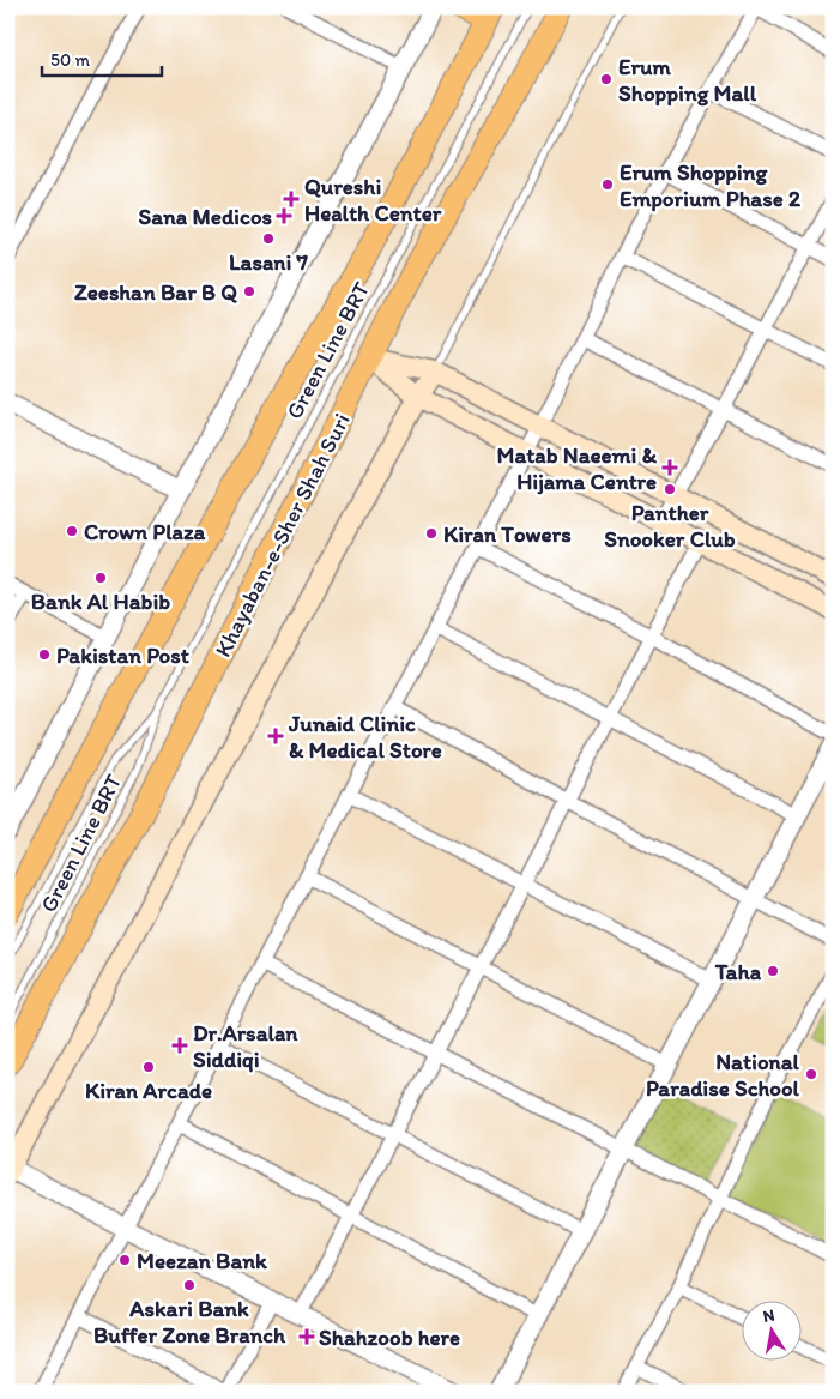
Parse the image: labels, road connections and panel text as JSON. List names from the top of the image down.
{
  "streets": {
    "main road": ["Khayaban-e-Sher Shah Suri"],
    "lane": ["Green Line BRT"]
  },
  "places": {
    "other": [
      "Erum Shopping Mall",
      "Erum Shopping Emporium Phase 2",
      "Lasani 7",
      "Zeeshan Bar B Q",
      "Panther Snooker Club",
      "Crown Plaza",
      "Kiran Towers",
      "Bank Al Habib",
      "Pakistan Post",
      "Taha",
      "Kiran Arcade",
      "National Paradise School",
      "Meezan Bank",
      "Askari Bank Buffer Zone Branch"
    ],
    "health": [
      "Qureshi Health Center",
      "Sana Medicos",
      "Matab Naeemi & Hijama Centre",
      "Junaid Clinic & Medical Store",
      "Dr.Arsalan Siddiqi",
      "Shahzoob here"
    ]
  },
  "scale_bar": "50 m",
  "north": "top"
}
